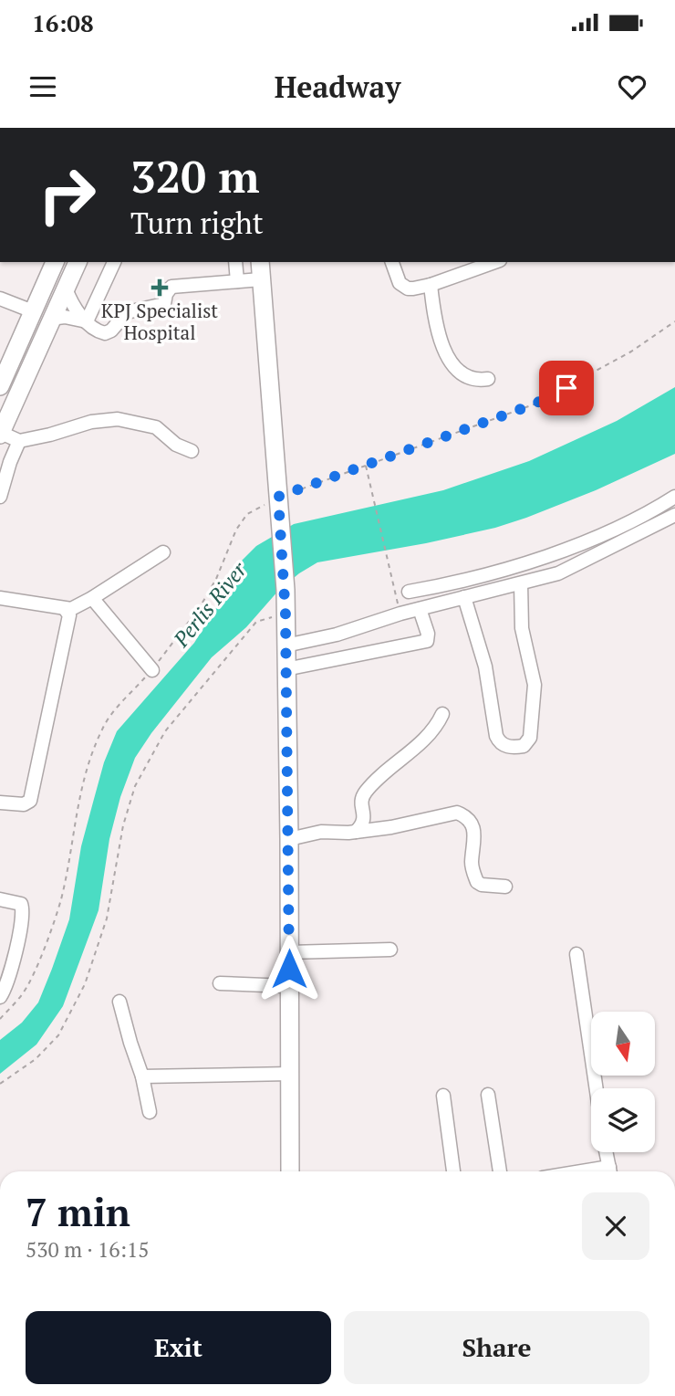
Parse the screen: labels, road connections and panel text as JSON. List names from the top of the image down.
{
  "water": ["Perlis River"],
  "places": {
    "health": ["KPJ Specialist Hospital"]
  },
  "north": "bottom",
  "page": {
    "status": "16:08",
    "header": "Headway",
    "turn": ["320 m", "Turn right"],
    "heading": ["7 min", "530 m · 16:15"],
    "buttons": ["Exit", "Share"]
  }
}
